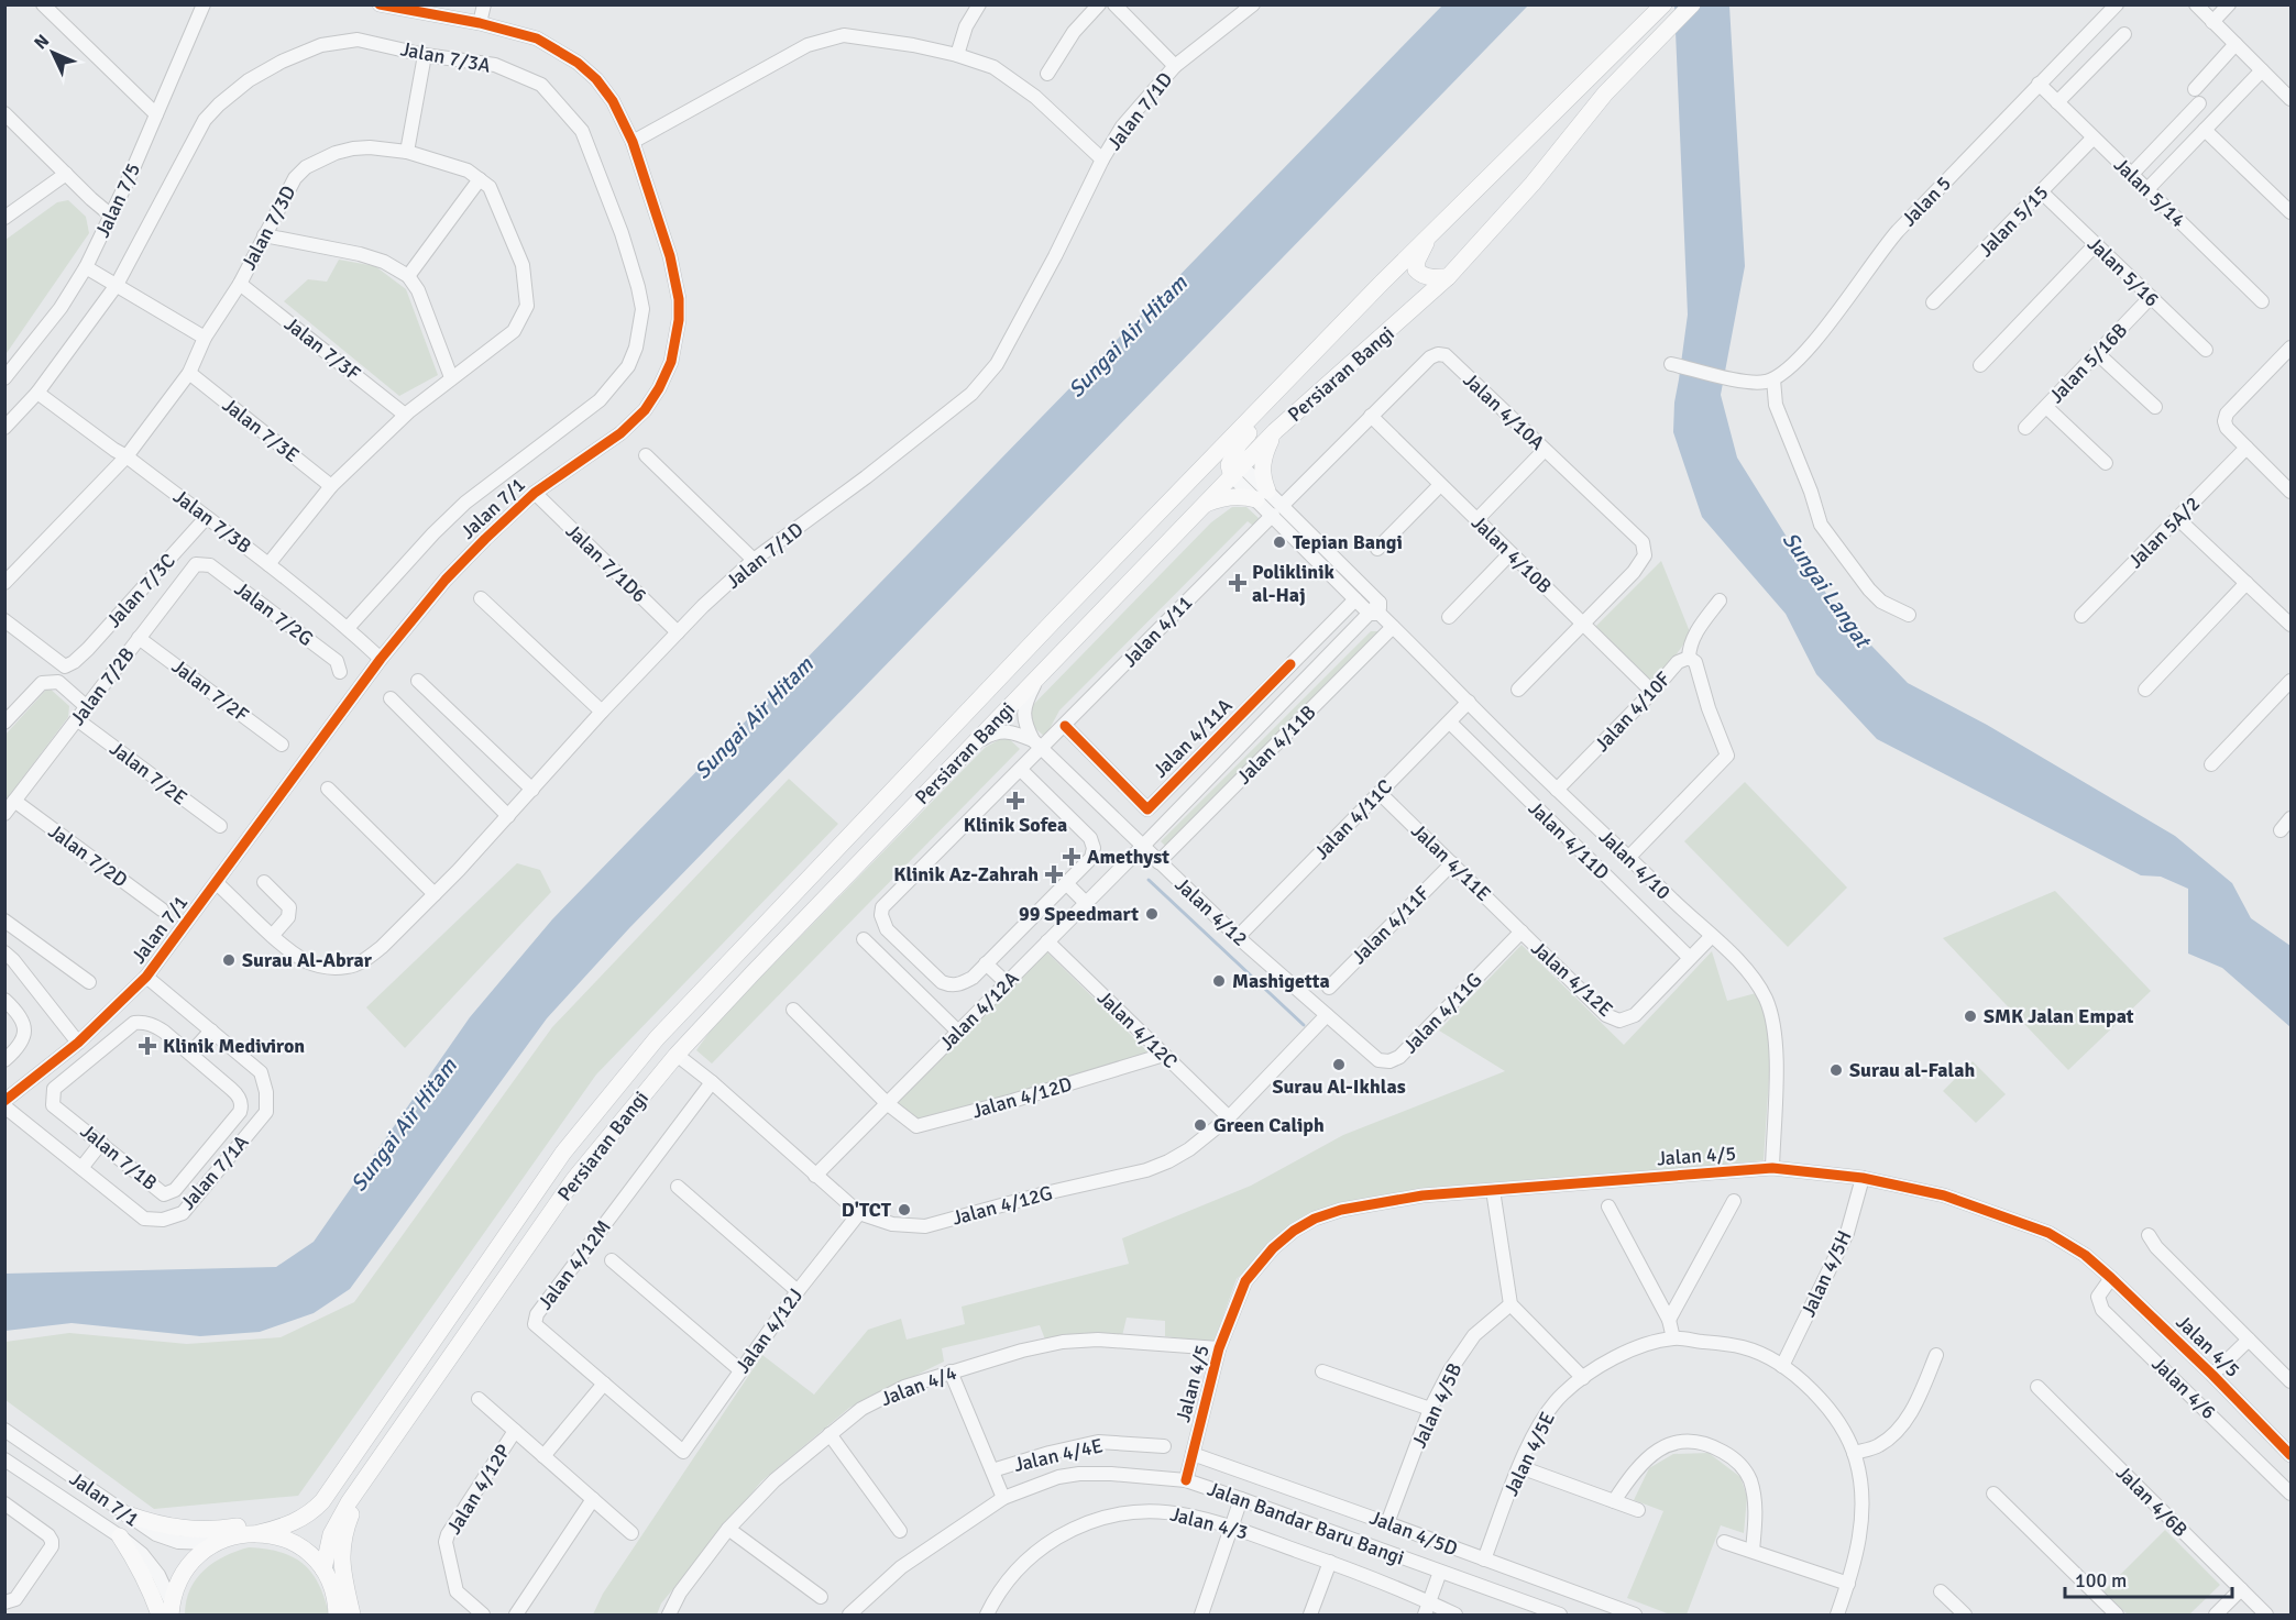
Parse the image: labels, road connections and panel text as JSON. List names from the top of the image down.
{
  "streets": {
    "main road": ["Persiaran Bangi"],
    "street": [
      "Jalan 7/3A",
      "Jalan 7/1D",
      "Jalan 5/14",
      "Jalan 7/5",
      "Jalan 5",
      "Jalan 5/15",
      "Jalan 7/3D",
      "Jalan 5/16",
      "Jalan 7/3F",
      "Jalan 5/16B",
      "Jalan 4/10A",
      "Jalan 7/3E",
      "Jalan 7/1",
      "Jalan 7/3B",
      "Jalan 5A/2",
      "Jalan 4/10B",
      "Jalan 7/1D6",
      "Jalan 7/3C",
      "Jalan 7/2G",
      "Jalan 4/11",
      "Jalan 7/2B",
      "Jalan 7/2F",
      "Jalan 4/10F",
      "Jalan 4/11A",
      "Jalan 4/11B",
      "Jalan 7/2E",
      "Jalan 4/11C",
      "Jalan 4/11D",
      "Jalan 7/2D",
      "Jalan 4/11E",
      "Jalan 4/10",
      "Jalan 4/12",
      "Jalan 4/11F",
      "Jalan 4/12E",
      "Jalan 4/12A",
      "Jalan 4/11G",
      "Jalan 4/12C",
      "Jalan 4/12D",
      "Jalan 4/5",
      "Jalan 7/1B",
      "Jalan 7/1A",
      "Jalan 4/12G",
      "Jalan 4/12M",
      "Jalan 4/5H",
      "Jalan 4/12J",
      "Jalan 4/4",
      "Jalan 4/6",
      "Jalan 4/5B",
      "Jalan 4/5E",
      "Jalan 4/4E",
      "Jalan 4/12P",
      "Jalan 4/6B",
      "Jalan 4/3",
      "Jalan Bandar Baru Bangi",
      "Jalan 4/5D"
    ]
  },
  "crossings": [
    ["Jalan 7/3A", "Jalan 7/3B"],
    ["Jalan 7/1D", "Jalan 7/1"],
    ["Jalan 7/1D", "Jalan 7/1D6"],
    ["Jalan 5/14", "Jalan 5"],
    ["Jalan 5/14", "Jalan 5/15"],
    ["Jalan 5/15", "Jalan 5/16"],
    ["Jalan 7/3D", "Jalan 7/3F"],
    ["Jalan 7/3D", "Jalan 7/3E"],
    ["Jalan 7/3D", "Jalan 7/3B"],
    ["Jalan 5/16", "Jalan 5/16B"],
    ["Persiaran Bangi", "Jalan 7/1"],
    ["Persiaran Bangi", "Jalan 4/10"],
    ["Persiaran Bangi", "Jalan 4/12"],
    ["Persiaran Bangi", "Jalan 4/12G"],
    ["Jalan 4/10A", "Jalan 4/10B"],
    ["Jalan 4/10A", "Jalan 4/11"],
    ["Jalan 4/10A", "Jalan 4/10"],
    ["Jalan 7/1", "Jalan 7/3B"],
    ["Jalan 7/1", "Jalan 7/1D6"],
    ["Jalan 7/1", "Jalan 7/1A"],
    ["Jalan 7/3B", "Jalan 7/3C"],
    ["Jalan 4/10B", "Jalan 4/10F"],
    ["Jalan 7/2G", "Jalan 7/2B"],
    ["Jalan 4/11", "Jalan 4/10"],
    ["Jalan 4/11", "Jalan 4/12"],
    ["Jalan 7/2B", "Jalan 7/2F"],
    ["Jalan 7/2B", "Jalan 7/2E"],
    ["Jalan 7/2B", "Jalan 7/2D"],
    ["Jalan 4/10F", "Jalan 4/10"],
    ["Jalan 4/11A", "Jalan 4/10"],
    ["Jalan 4/11A", "Jalan 4/12"],
    ["Jalan 4/11A", "Jalan 4/12A"],
    ["Jalan 4/11B", "Jalan 4/10"],
    ["Jalan 4/11B", "Jalan 4/12"],
    ["Jalan 4/11C", "Jalan 4/11D"],
    ["Jalan 4/11C", "Jalan 4/11E"],
    ["Jalan 4/11C", "Jalan 4/10"],
    ["Jalan 4/11C", "Jalan 4/12"],
    ["Jalan 4/11D", "Jalan 4/12E"],
    ["Jalan 4/11E", "Jalan 4/11F"],
    ["Jalan 4/11E", "Jalan 4/12E"],
    ["Jalan 4/11E", "Jalan 4/11G"],
    ["Jalan 4/10", "Jalan 4/12E"],
    ["Jalan 4/10", "Jalan 4/5"],
    ["Jalan 4/12", "Jalan 4/12A"],
    ["Jalan 4/12", "Jalan 4/11G"],
    ["Jalan 4/12", "Jalan 4/12G"],
    ["Jalan 4/12E", "Jalan 4/11G"],
    ["Jalan 4/12A", "Jalan 4/12C"],
    ["Jalan 4/12A", "Jalan 4/12D"],
    ["Jalan 4/12A", "Jalan 4/12G"],
    ["Jalan 4/11G", "Jalan 4/12G"],
    ["Jalan 4/12C", "Jalan 4/12D"],
    ["Jalan 4/12C", "Jalan 4/12G"],
    ["Jalan 4/5", "Jalan 4/5H"],
    ["Jalan 4/5", "Jalan 4/4"],
    ["Jalan 4/5", "Jalan 4/6"],
    ["Jalan 4/5", "Jalan Bandar Baru Bangi"],
    ["Jalan 4/5", "Jalan 4/5D"],
    ["Jalan 4/12G", "Jalan 4/12M"],
    ["Jalan 4/12G", "Jalan 4/12J"],
    ["Jalan 4/12M", "Jalan 4/12J"],
    ["Jalan 4/5H", "Jalan 4/5E"],
    ["Jalan 4/5B", "Jalan 4/5D"],
    ["Jalan 4/5E", "Jalan 4/5D"]
  ],
  "water": ["Sungai Air Hitam", "Sungai Langat"],
  "places": {
    "other": [
      "Tepian Bangi",
      "99 Speedmart",
      "Surau Al-Abrar",
      "Mashigetta",
      "SMK Jalan Empat",
      "Surau Al-Ikhlas",
      "Surau al-Falah",
      "Green Caliph",
      "D'TCT"
    ],
    "health": [
      "Poliklinik al-Haj",
      "Klinik Sofea",
      "Amethyst",
      "Klinik Az-Zahrah",
      "Klinik Mediviron"
    ]
  },
  "scale_bar": "100 m",
  "north": "top left"
}
